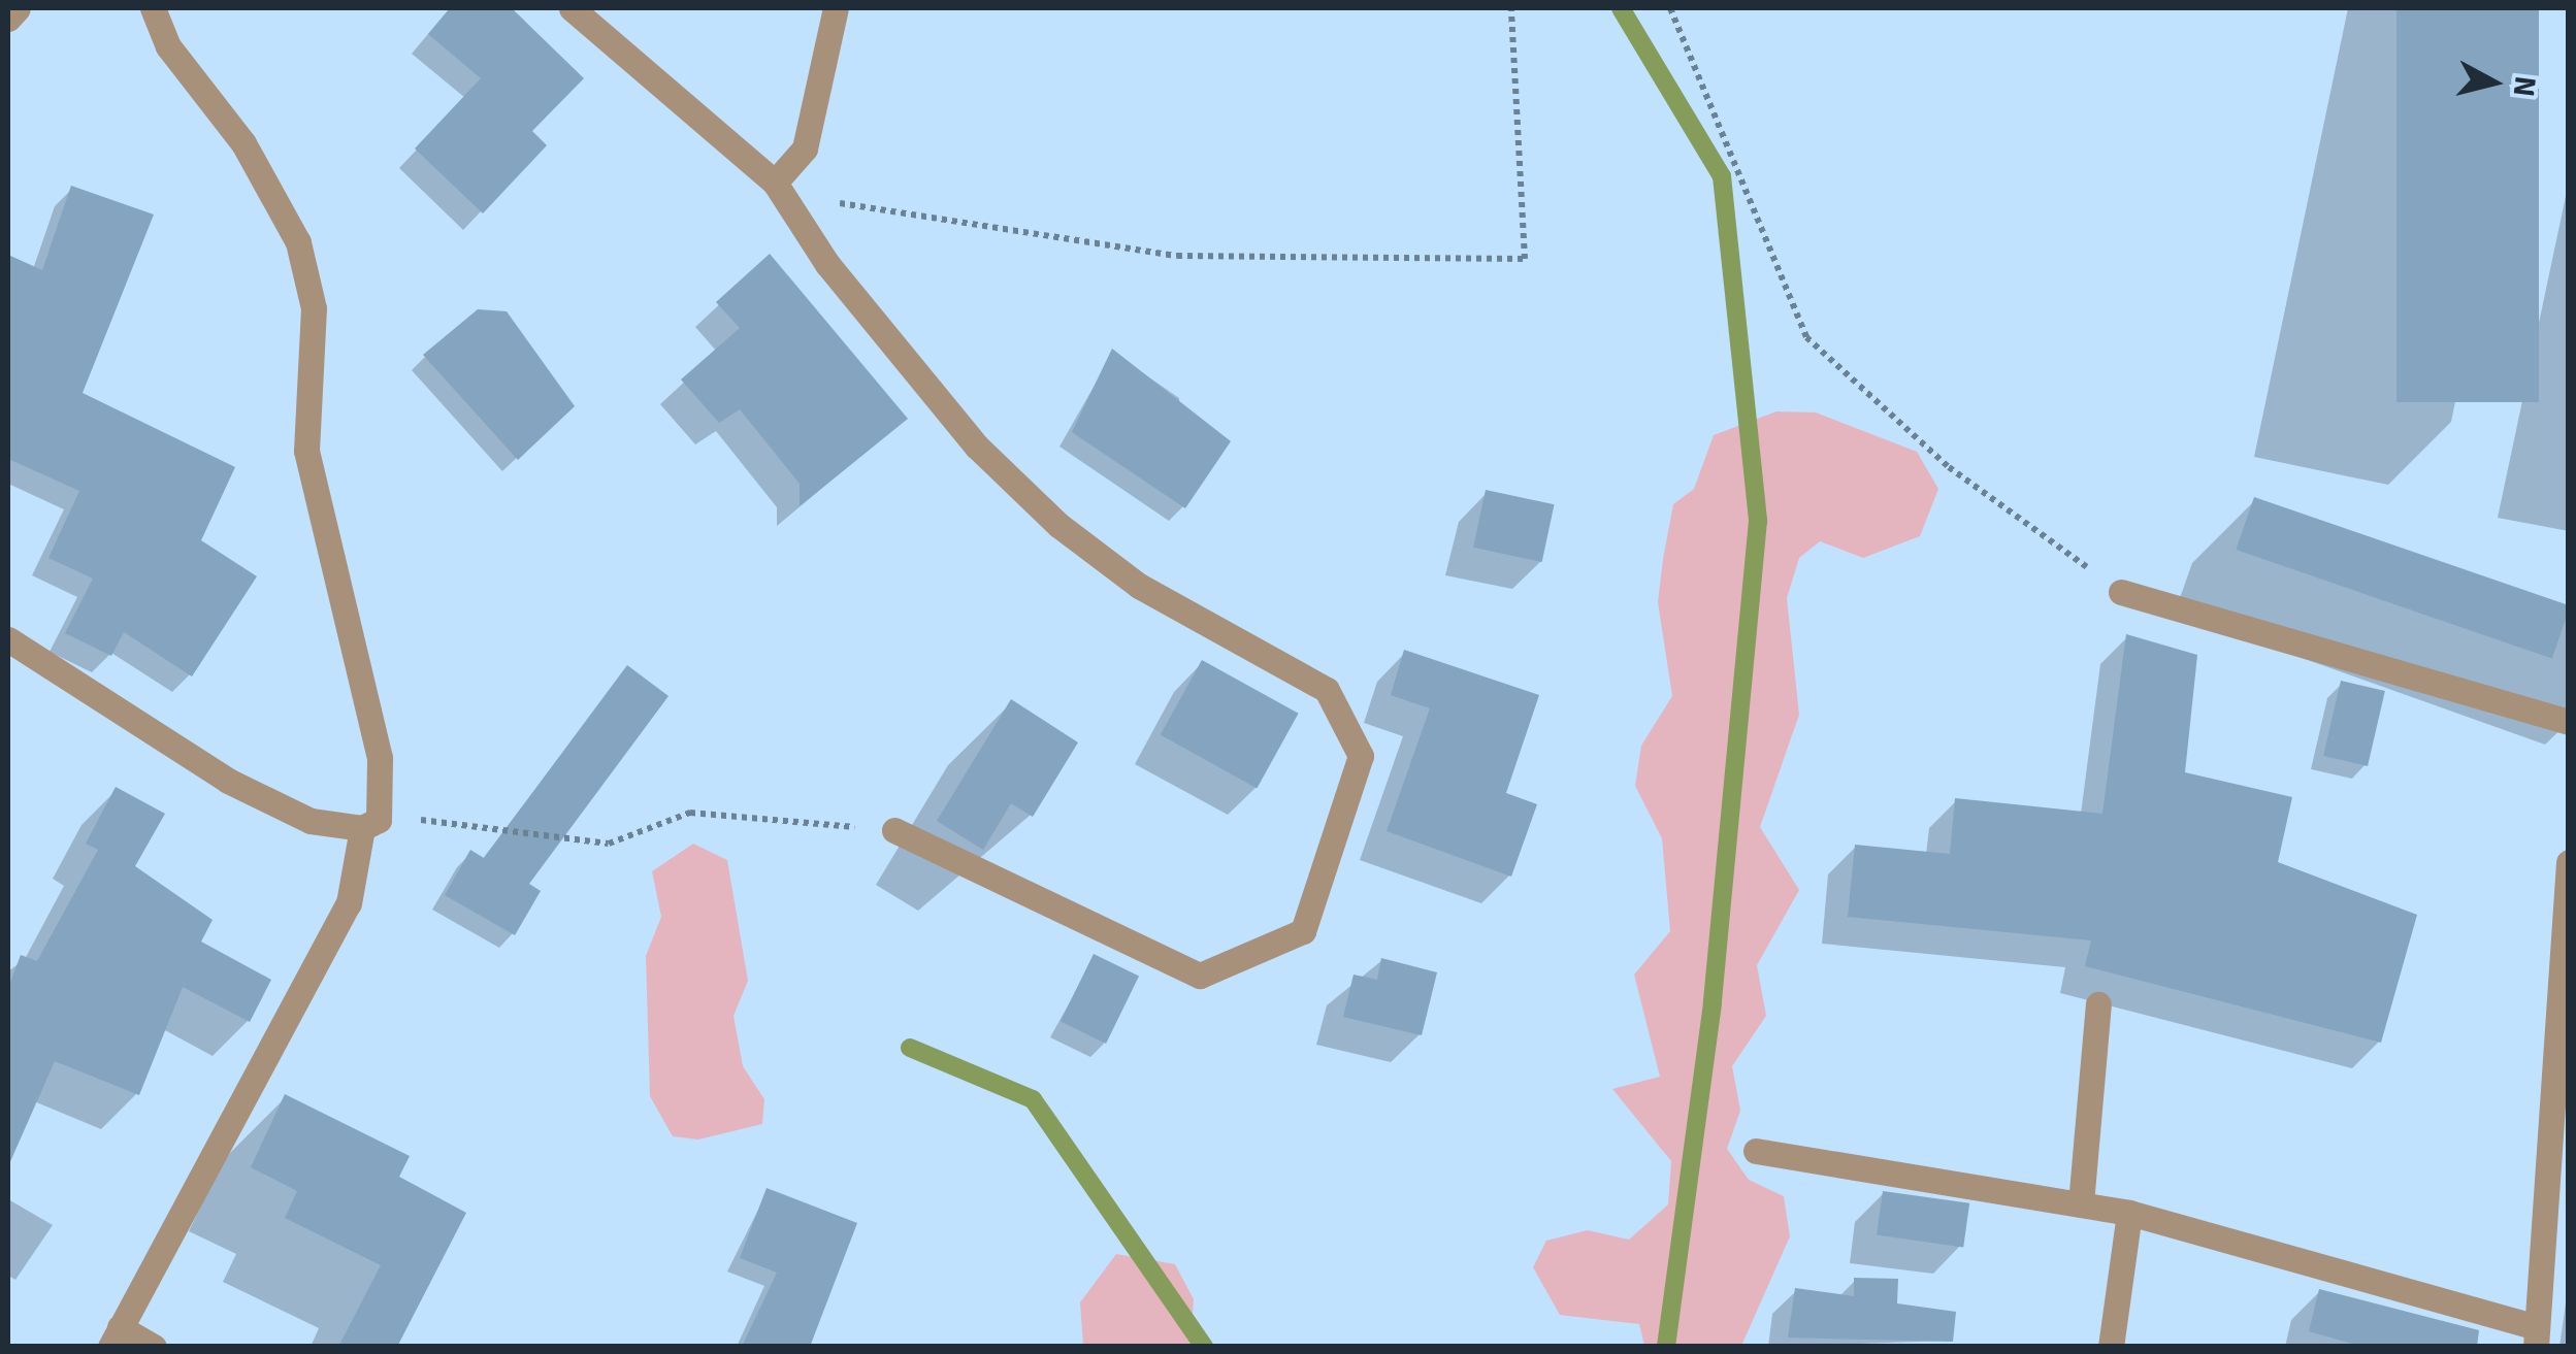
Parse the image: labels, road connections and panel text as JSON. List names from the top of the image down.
{
  "north": "right"
}
